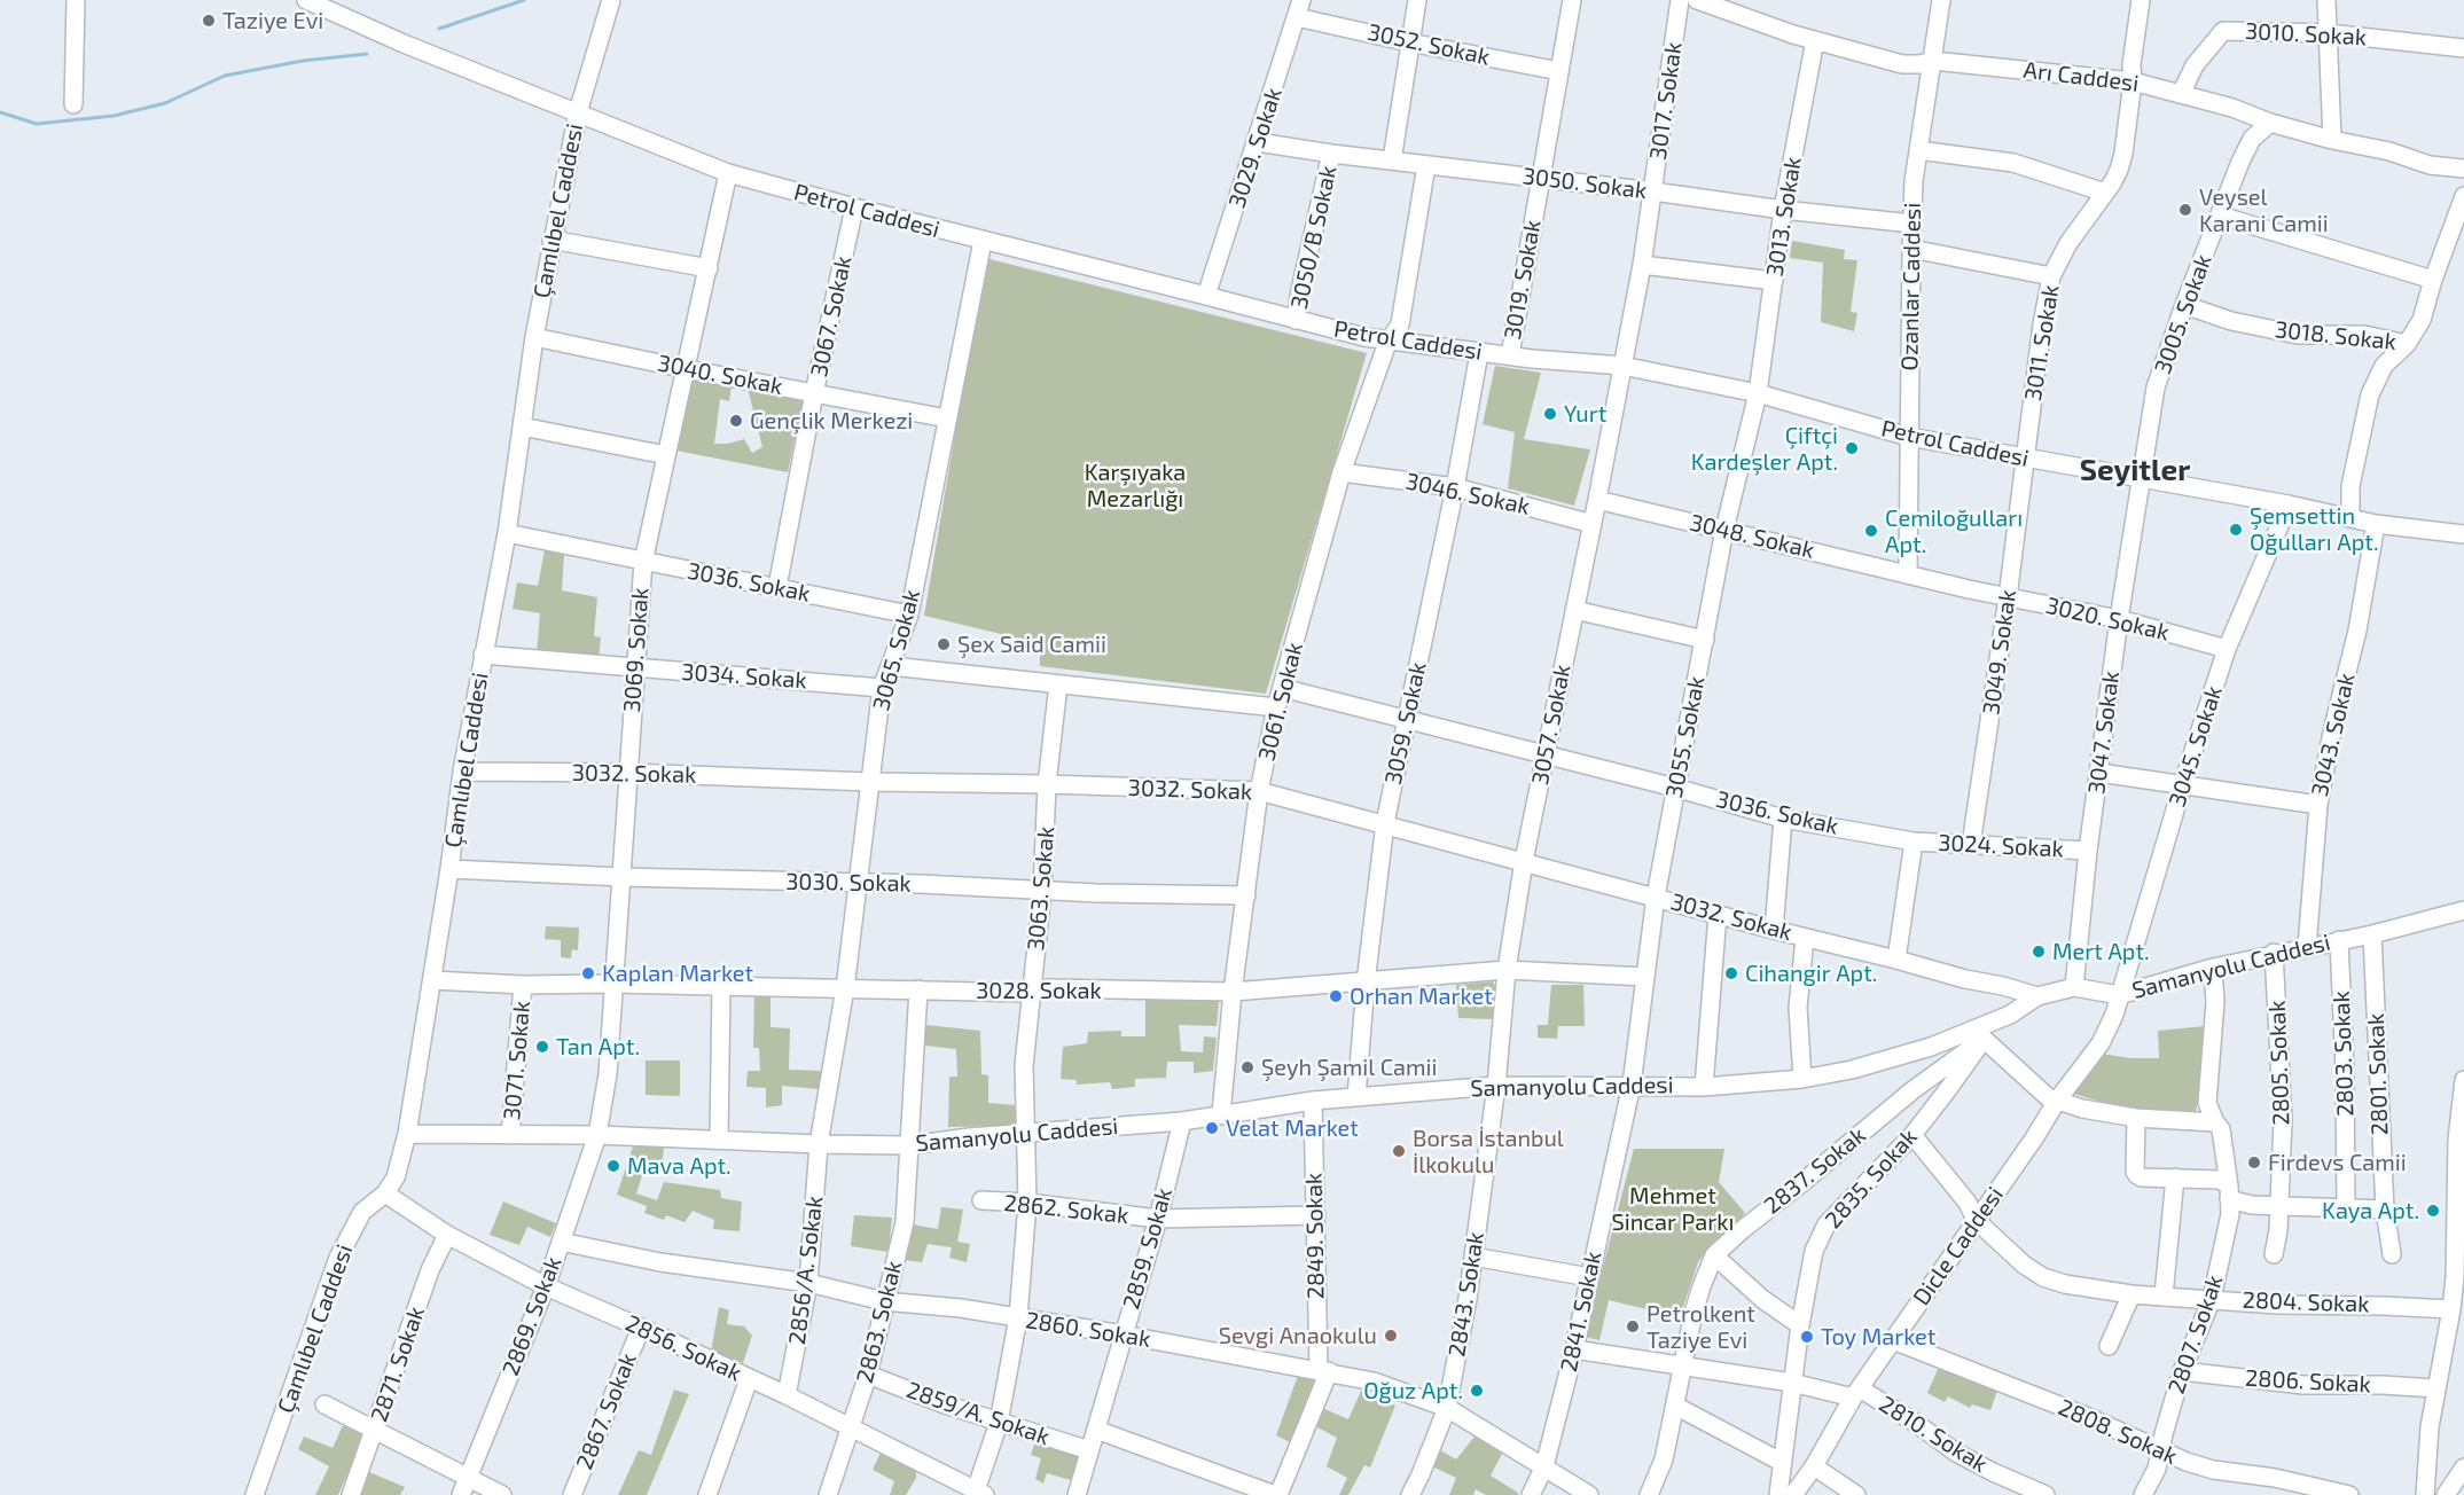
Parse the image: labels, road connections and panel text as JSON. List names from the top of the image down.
{
  "streets": {
    "street": [
      "3010. Sokak",
      "3052. Sokak",
      "Arı Caddesi",
      "3017. Sokak",
      "3029. Sokak",
      "3050. Sokak",
      "Çamlıbel Caddesi",
      "Petrol Caddesi",
      "3013. Sokak",
      "3050/B Sokak",
      "3019. Sokak",
      "Ozanlar Caddesi",
      "3005. Sokak",
      "3067. Sokak",
      "3018. Sokak",
      "3011. Sokak",
      "3040. Sokak",
      "3046. Sokak",
      "3048. Sokak",
      "3036. Sokak",
      "3020. Sokak",
      "3069. Sokak",
      "3065. Sokak",
      "3049. Sokak",
      "3034. Sokak",
      "3061. Sokak",
      "3059. Sokak",
      "3057. Sokak",
      "3047. Sokak",
      "3043. Sokak",
      "3055. Sokak",
      "3045. Sokak",
      "3032. Sokak",
      "3024. Sokak",
      "3030. Sokak",
      "3063. Sokak",
      "Samanyolu Caddesi",
      "3028. Sokak",
      "2803. Sokak",
      "3071. Sokak",
      "2805. Sokak",
      "2801. Sokak",
      "2837. Sokak",
      "2835. Sokak",
      "2862. Sokak",
      "2849. Sokak",
      "Dicle Caddesi",
      "2859. Sokak",
      "2856/A. Sokak",
      "2843. Sokak",
      "2804. Sokak",
      "2841. Sokak",
      "2869. Sokak",
      "2863. Sokak",
      "2860. Sokak",
      "2807. Sokak",
      "2856. Sokak",
      "2871. Sokak",
      "2806. Sokak",
      "2867. Sokak",
      "2859/A. Sokak",
      "2808. Sokak",
      "2810. Sokak"
    ]
  },
  "crossings": [
    ["3010. Sokak", "Arı Caddesi"],
    ["3052. Sokak", "3029. Sokak"],
    ["3052. Sokak", "3019. Sokak"],
    ["Arı Caddesi", "3013. Sokak"],
    ["Arı Caddesi", "Ozanlar Caddesi"],
    ["Arı Caddesi", "3005. Sokak"],
    ["Arı Caddesi", "3011. Sokak"],
    ["3017. Sokak", "3050. Sokak"],
    ["3017. Sokak", "Petrol Caddesi"],
    ["3017. Sokak", "3057. Sokak"],
    ["3029. Sokak", "3050. Sokak"],
    ["3029. Sokak", "Petrol Caddesi"],
    ["3050. Sokak", "3013. Sokak"],
    ["3050. Sokak", "3050/B Sokak"],
    ["3050. Sokak", "3019. Sokak"],
    ["3050. Sokak", "Ozanlar Caddesi"],
    ["3050. Sokak", "3061. Sokak"],
    ["Çamlıbel Caddesi", "Petrol Caddesi"],
    ["Çamlıbel Caddesi", "3040. Sokak"],
    ["Çamlıbel Caddesi", "3036. Sokak"],
    ["Çamlıbel Caddesi", "3034. Sokak"],
    ["Çamlıbel Caddesi", "3032. Sokak"],
    ["Çamlıbel Caddesi", "3030. Sokak"],
    ["Çamlıbel Caddesi", "Samanyolu Caddesi"],
    ["Çamlıbel Caddesi", "3028. Sokak"],
    ["Çamlıbel Caddesi", "2856. Sokak"],
    ["Petrol Caddesi", "3013. Sokak"],
    ["Petrol Caddesi", "3050/B Sokak"],
    ["Petrol Caddesi", "3019. Sokak"],
    ["Petrol Caddesi", "Ozanlar Caddesi"],
    ["Petrol Caddesi", "3005. Sokak"],
    ["Petrol Caddesi", "3067. Sokak"],
    ["Petrol Caddesi", "3011. Sokak"],
    ["Petrol Caddesi", "3069. Sokak"],
    ["Petrol Caddesi", "3065. Sokak"],
    ["Petrol Caddesi", "3049. Sokak"],
    ["Petrol Caddesi", "3061. Sokak"],
    ["Petrol Caddesi", "3059. Sokak"],
    ["Petrol Caddesi", "3057. Sokak"],
    ["Petrol Caddesi", "3047. Sokak"],
    ["Petrol Caddesi", "3043. Sokak"],
    ["Petrol Caddesi", "3055. Sokak"],
    ["Petrol Caddesi", "3045. Sokak"],
    ["3013. Sokak", "3055. Sokak"],
    ["Ozanlar Caddesi", "3048. Sokak"],
    ["Ozanlar Caddesi", "3020. Sokak"],
    ["3005. Sokak", "3018. Sokak"],
    ["3005. Sokak", "3047. Sokak"],
    ["3067. Sokak", "3040. Sokak"],
    ["3067. Sokak", "3036. Sokak"],
    ["3011. Sokak", "3049. Sokak"],
    ["3040. Sokak", "3069. Sokak"],
    ["3040. Sokak", "3065. Sokak"],
    ["3046. Sokak", "3061. Sokak"],
    ["3046. Sokak", "3059. Sokak"],
    ["3046. Sokak", "3057. Sokak"],
    ["3048. Sokak", "3020. Sokak"],
    ["3048. Sokak", "3057. Sokak"],
    ["3048. Sokak", "3055. Sokak"],
    ["3036. Sokak", "3069. Sokak"],
    ["3036. Sokak", "3065. Sokak"],
    ["3036. Sokak", "3061. Sokak"],
    ["3036. Sokak", "3059. Sokak"],
    ["3036. Sokak", "3057. Sokak"],
    ["3036. Sokak", "3055. Sokak"],
    ["3036. Sokak", "3024. Sokak"],
    ["3020. Sokak", "3049. Sokak"],
    ["3020. Sokak", "3047. Sokak"],
    ["3020. Sokak", "3045. Sokak"],
    ["3069. Sokak", "3034. Sokak"],
    ["3069. Sokak", "3032. Sokak"],
    ["3069. Sokak", "3030. Sokak"],
    ["3069. Sokak", "Samanyolu Caddesi"],
    ["3069. Sokak", "3028. Sokak"],
    ["3069. Sokak", "2869. Sokak"],
    ["3065. Sokak", "3034. Sokak"],
    ["3065. Sokak", "3032. Sokak"],
    ["3065. Sokak", "3030. Sokak"],
    ["3065. Sokak", "Samanyolu Caddesi"],
    ["3065. Sokak", "3028. Sokak"],
    ["3065. Sokak", "2856/A. Sokak"],
    ["3049. Sokak", "3024. Sokak"],
    ["3061. Sokak", "3032. Sokak"],
    ["3061. Sokak", "3030. Sokak"],
    ["3061. Sokak", "Samanyolu Caddesi"],
    ["3061. Sokak", "3028. Sokak"],
    ["3059. Sokak", "3032. Sokak"],
    ["3059. Sokak", "Samanyolu Caddesi"],
    ["3059. Sokak", "3028. Sokak"],
    ["3057. Sokak", "3032. Sokak"],
    ["3057. Sokak", "Samanyolu Caddesi"],
    ["3057. Sokak", "3028. Sokak"],
    ["3057. Sokak", "2843. Sokak"],
    ["3047. Sokak", "3024. Sokak"],
    ["3047. Sokak", "Samanyolu Caddesi"],
    ["3043. Sokak", "Samanyolu Caddesi"],
    ["3055. Sokak", "3032. Sokak"],
    ["3055. Sokak", "Samanyolu Caddesi"],
    ["3055. Sokak", "3028. Sokak"],
    ["3055. Sokak", "2841. Sokak"],
    ["3045. Sokak", "Samanyolu Caddesi"],
    ["3045. Sokak", "Dicle Caddesi"],
    ["3032. Sokak", "3063. Sokak"],
    ["3032. Sokak", "Samanyolu Caddesi"],
    ["3030. Sokak", "3063. Sokak"],
    ["3063. Sokak", "Samanyolu Caddesi"],
    ["3063. Sokak", "3028. Sokak"],
    ["3063. Sokak", "2862. Sokak"],
    ["3063. Sokak", "2860. Sokak"],
    ["3063. Sokak", "2856. Sokak"],
    ["3063. Sokak", "2859/A. Sokak"],
    ["Samanyolu Caddesi", "2803. Sokak"],
    ["Samanyolu Caddesi", "3071. Sokak"],
    ["Samanyolu Caddesi", "2805. Sokak"],
    ["Samanyolu Caddesi", "2801. Sokak"],
    ["Samanyolu Caddesi", "2835. Sokak"],
    ["Samanyolu Caddesi", "2849. Sokak"],
    ["Samanyolu Caddesi", "Dicle Caddesi"],
    ["Samanyolu Caddesi", "2859. Sokak"],
    ["Samanyolu Caddesi", "2856/A. Sokak"],
    ["Samanyolu Caddesi", "2843. Sokak"],
    ["Samanyolu Caddesi", "2841. Sokak"],
    ["Samanyolu Caddesi", "2869. Sokak"],
    ["Samanyolu Caddesi", "2863. Sokak"],
    ["Samanyolu Caddesi", "2807. Sokak"],
    ["3028. Sokak", "3071. Sokak"],
    ["3028. Sokak", "2863. Sokak"],
    ["2837. Sokak", "2835. Sokak"],
    ["2837. Sokak", "2810. Sokak"],
    ["2835. Sokak", "2804. Sokak"],
    ["2835. Sokak", "2810. Sokak"],
    ["2862. Sokak", "2849. Sokak"],
    ["2862. Sokak", "2859. Sokak"],
    ["2849. Sokak", "2860. Sokak"],
    ["Dicle Caddesi", "2804. Sokak"],
    ["Dicle Caddesi", "2808. Sokak"],
    ["Dicle Caddesi", "2810. Sokak"],
    ["2859. Sokak", "2860. Sokak"],
    ["2859. Sokak", "2859/A. Sokak"],
    ["2856/A. Sokak", "2860. Sokak"],
    ["2856/A. Sokak", "2856. Sokak"],
    ["2843. Sokak", "2860. Sokak"],
    ["2804. Sokak", "2807. Sokak"],
    ["2841. Sokak", "2860. Sokak"],
    ["2841. Sokak", "2810. Sokak"],
    ["2869. Sokak", "2860. Sokak"],
    ["2869. Sokak", "2856. Sokak"],
    ["2863. Sokak", "2860. Sokak"],
    ["2863. Sokak", "2856. Sokak"],
    ["2863. Sokak", "2859/A. Sokak"],
    ["2807. Sokak", "2806. Sokak"],
    ["2807. Sokak", "2808. Sokak"],
    ["2856. Sokak", "2871. Sokak"],
    ["2856. Sokak", "2867. Sokak"]
  ],
  "districts": ["Seyitler"],
  "parks": ["Karşıyaka Mezarlığı", "Mehmet Sincar Parkı"],
  "places": [
    "Taziye Evi",
    "Veysel Karani Camii",
    "Yurt",
    "Gençlik Merkezi",
    "Çiftçi Kardeşler Apt.",
    "Şemsettin Oğulları Apt.",
    "Cemiloğulları Apt.",
    "Şex Said Camii",
    "Mert Apt.",
    "Kaplan Market",
    "Cihangir Apt.",
    "Orhan Market",
    "Tan Apt.",
    "Şeyh Şamil Camii",
    "Velat Market",
    "Borsa İstanbul İlkokulu",
    "Firdevs Camii",
    "Mava Apt.",
    "Kaya Apt.",
    "Petrolkent Taziye Evi",
    "Sevgi Anaokulu",
    "Toy Market",
    "Oğuz Apt."
  ]
}
